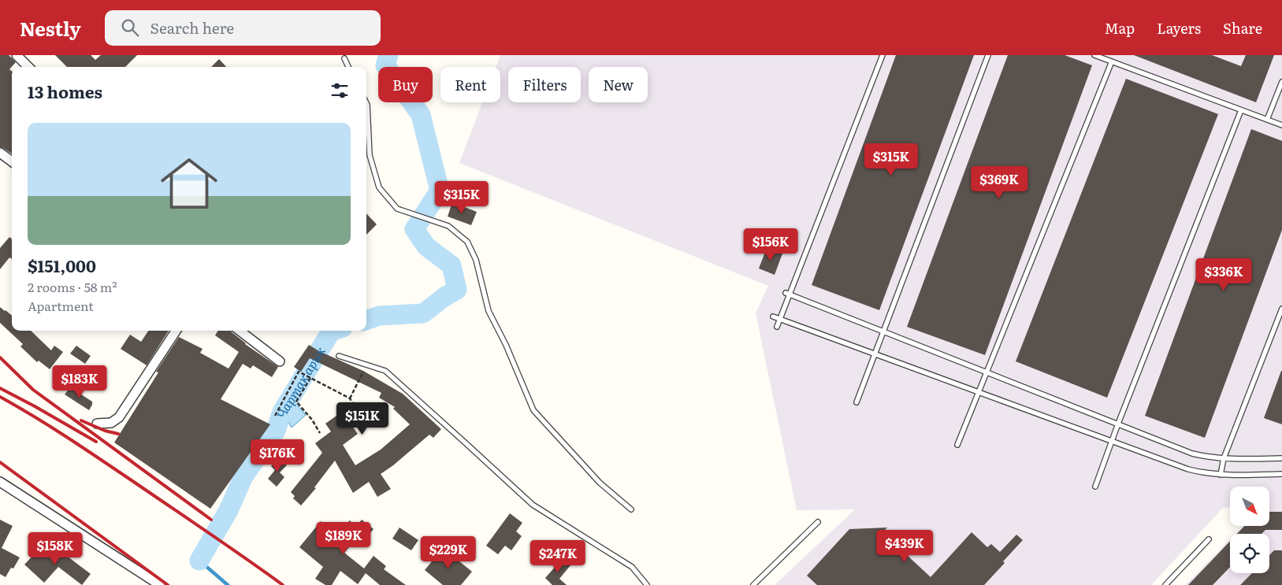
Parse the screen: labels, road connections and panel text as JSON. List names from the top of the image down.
{
  "water": ["Чартак арык"],
  "north": "bottom right",
  "page": {
    "header": "Nestly",
    "search": "Search here",
    "nav": ["Map", "Layers", "Share"],
    "chip": [
      "Buy",
      "Rent",
      "Filters",
      "New"
    ],
    "heading": "13 homes",
    "list": [
      {
        "name": "$151,000",
        "note": "2 rooms · 58 m² · Apartment"
      }
    ],
    "price": [
      "$315K",
      "$369K",
      "$315K",
      "$156K",
      "$336K",
      "$183K",
      "$151K",
      "$176K",
      "$189K",
      "$439K",
      "$158K",
      "$229K",
      "$247K"
    ]
  }
}
